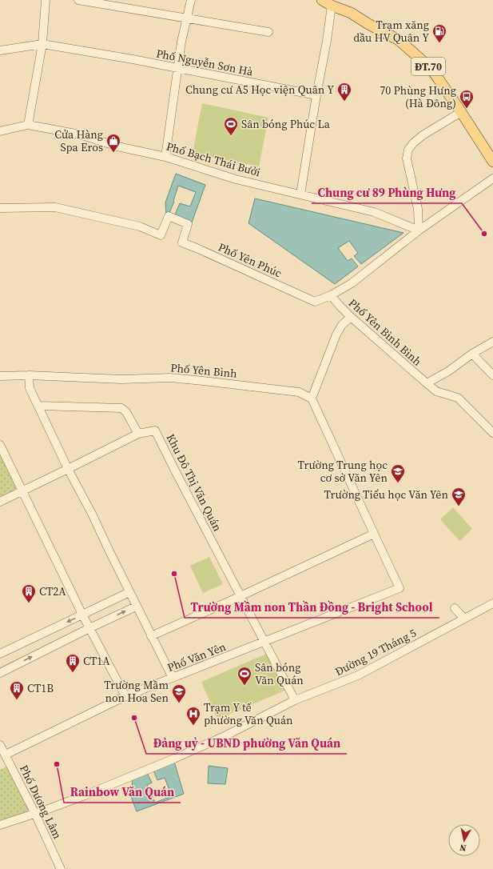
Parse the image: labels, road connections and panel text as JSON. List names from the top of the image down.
{
  "streets": {
    "main road": ["ĐT.70"],
    "street": [
      "Phố Nguyễn Sơn Hà",
      "Phố Bạch Thái Bưởi",
      "Phố Yên Phúc",
      "Phố Yên Bình Bình",
      "Phố Yên Bình",
      "Khu Đô Thị Văn Quán",
      "Đường 19 Tháng 5",
      "Phố Văn Yên",
      "Phố Dương Lâm"
    ]
  },
  "crossings": [
    ["Phố Bạch Thái Bưởi", "Phố Yên Phúc"],
    ["Phố Yên Phúc", "Phố Yên Bình Bình"],
    ["Khu Đô Thị Văn Quán", "Đường 19 Tháng 5"],
    ["Khu Đô Thị Văn Quán", "Phố Văn Yên"],
    ["Đường 19 Tháng 5", "Phố Dương Lâm"],
    ["Phố Văn Yên", "Phố Dương Lâm"]
  ],
  "places": {
    "fuel station": ["Trạm xăng dầu HV Quân Y"],
    "building": [
      "Chung cư A5 Học viện Quân Y",
      "CT2A",
      "CT1A",
      "CT1B"
    ],
    "bus stop": ["70 Phùng Hưng (Hà Đông)"],
    "sports": ["Sân bóng Phúc La", "Sân bóng Văn Quán"],
    "shop": ["Cửa Hàng Spa Eros"],
    "other": [
      "Chung cư 89 Phùng Hưng",
      "Trường Mầm non Thần Đồng - Bright School",
      "Đảng uỷ - UBND phường Văn Quán",
      "Rainbow Văn Quán"
    ],
    "school or university": ["Trường Trung học cơ sở Văn Yên", "Trường Tiểu học Văn Yên", "Trường Mầm non Hoa Sen"],
    "hospital": ["Trạm Y tế phường Văn Quán"]
  },
  "north": "bottom"
}
